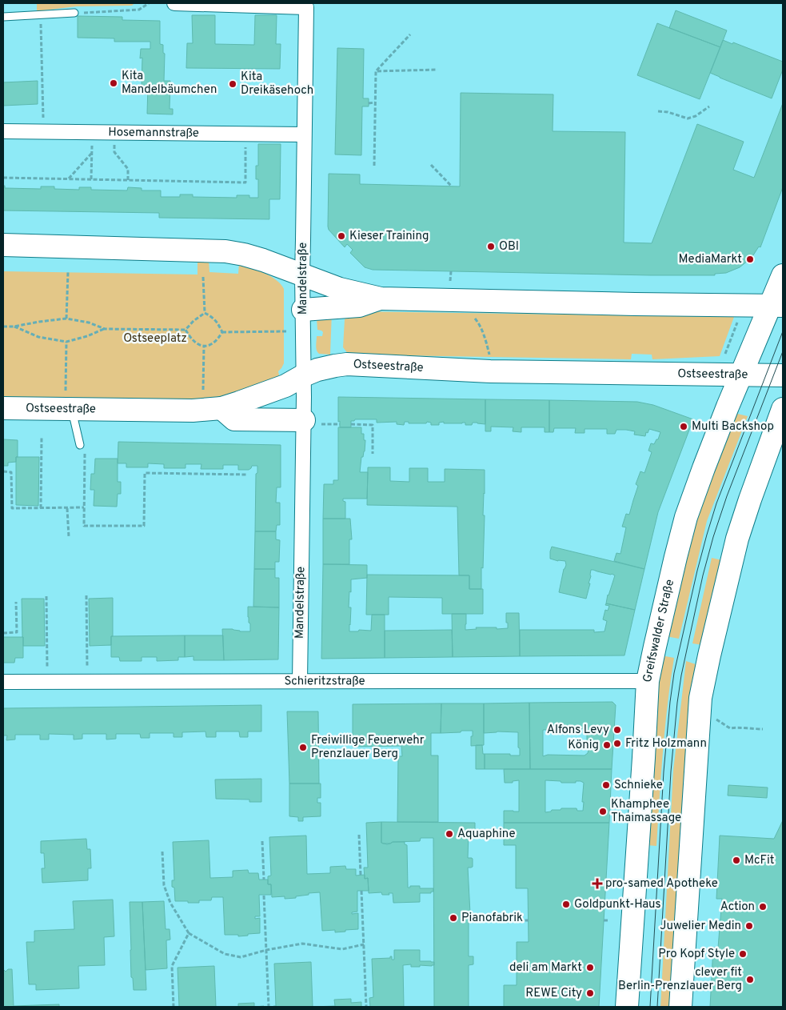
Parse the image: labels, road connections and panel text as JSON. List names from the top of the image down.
{
  "streets": {
    "main road": ["Ostseestraße", "Greifswalder Straße"],
    "street": ["Hosemannstraße", "Mandelstraße", "Schieritzstraße"]
  },
  "crossings": [
    ["Hosemannstraße", "Mandelstraße"],
    ["Mandelstraße", "Ostseestraße"],
    ["Mandelstraße", "Schieritzstraße"],
    ["Ostseestraße", "Greifswalder Straße"],
    ["Greifswalder Straße", "Schieritzstraße"]
  ],
  "parks": ["Ostseeplatz"],
  "places": {
    "other": [
      "Kita Mandelbäumchen",
      "Kita Dreikäsehoch",
      "Kieser Training",
      "OBI",
      "MediaMarkt",
      "Multi Backshop",
      "Alfons Levy",
      "Fritz Holzmann",
      "König",
      "Freiwillige Feuerwehr Prenzlauer Berg",
      "Schnieke",
      "Khamphee Thaimassage",
      "Aquaphine",
      "McFit",
      "Goldpunkt-Haus",
      "Action",
      "Pianofabrik",
      "Juwelier Medin",
      "Pro Kopf Style",
      "deli am Markt",
      "clever fit Berlin-Prenzlauer Berg",
      "REWE City"
    ],
    "health": ["pro-samed Apotheke"]
  }
}
